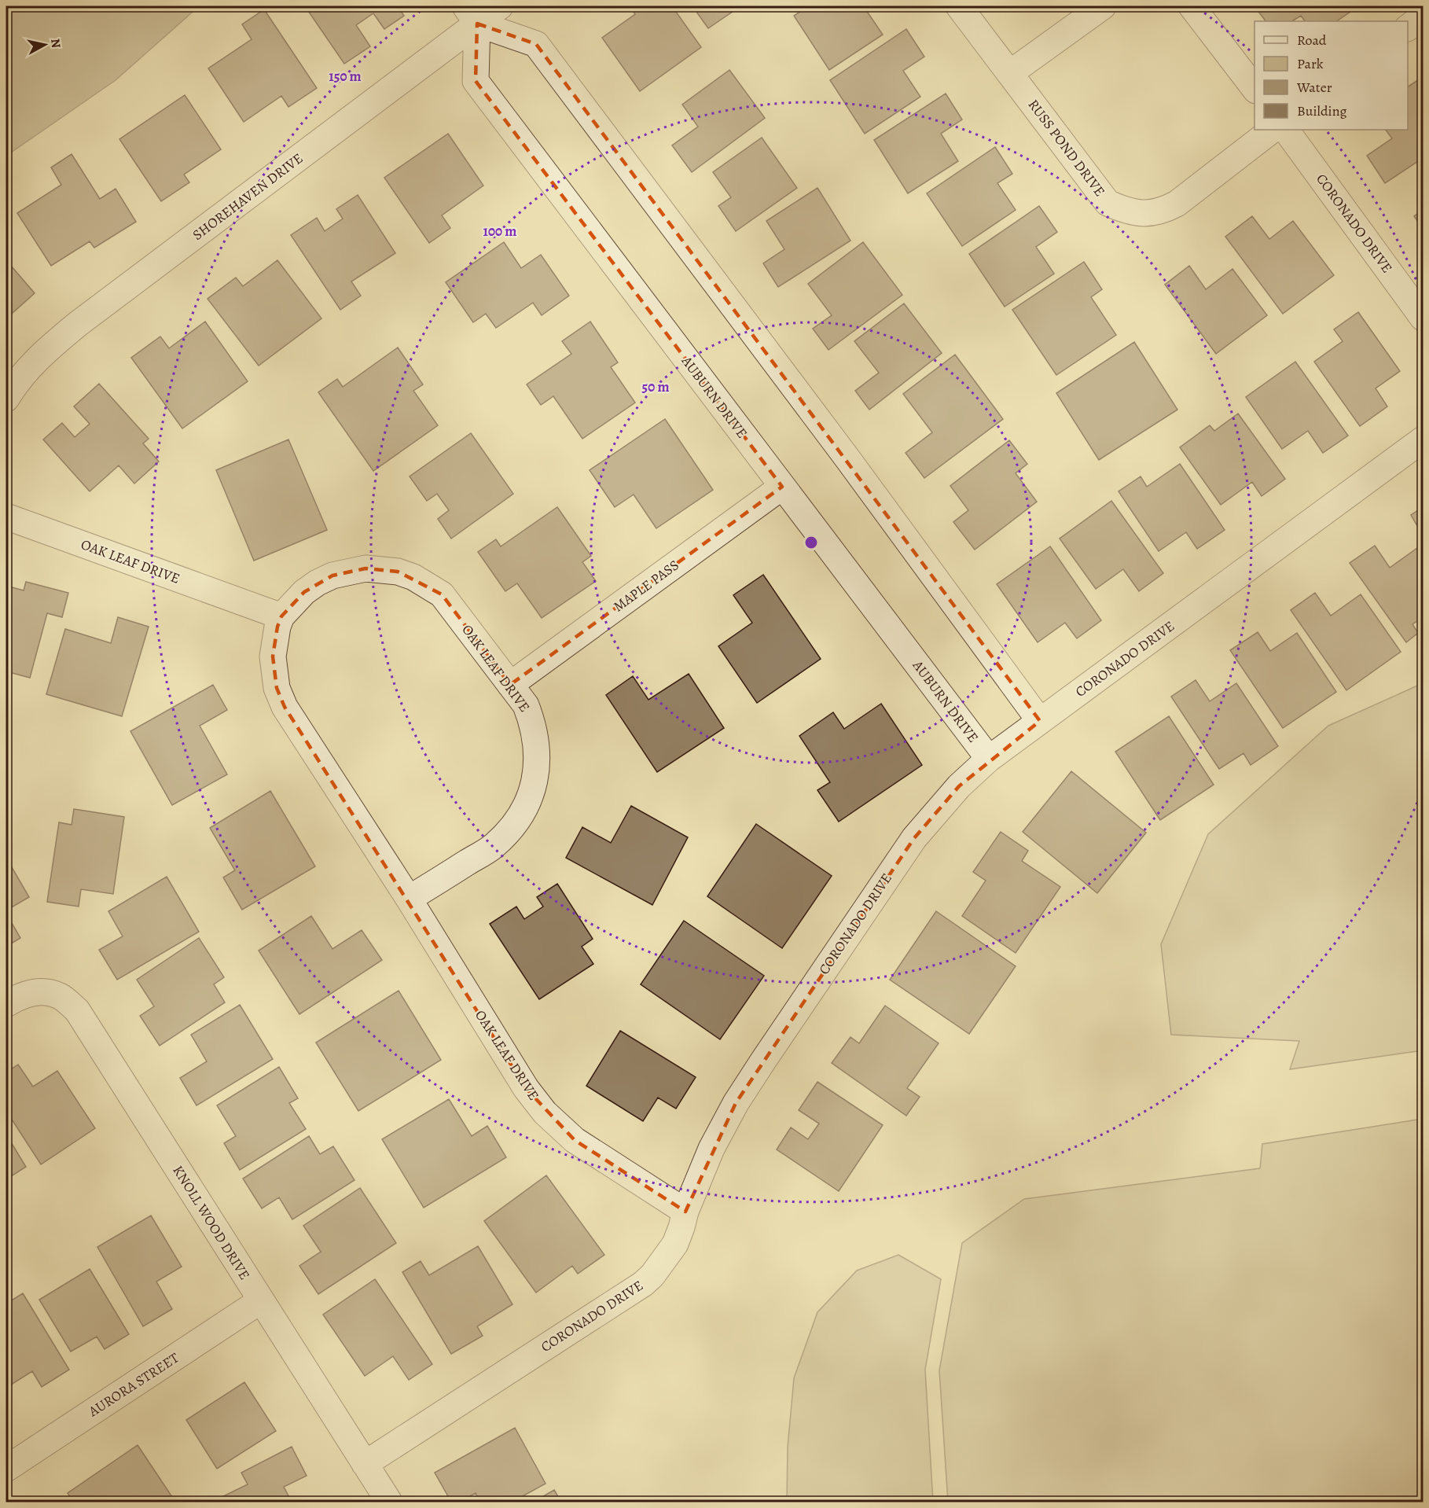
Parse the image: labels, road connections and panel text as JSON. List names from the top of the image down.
{
  "streets": {
    "street": [
      "RUSS POND DRIVE",
      "SHOREHAVEN DRIVE",
      "CORONADO DRIVE",
      "AUBURN DRIVE",
      "OAK LEAF DRIVE",
      "MAPLE PASS",
      "KNOLL WOOD DRIVE",
      "AURORA STREET"
    ]
  },
  "crossings": [
    ["SHOREHAVEN DRIVE", "AUBURN DRIVE"],
    ["CORONADO DRIVE", "AUBURN DRIVE"],
    ["CORONADO DRIVE", "OAK LEAF DRIVE"],
    ["CORONADO DRIVE", "KNOLL WOOD DRIVE"],
    ["AUBURN DRIVE", "MAPLE PASS"],
    ["OAK LEAF DRIVE", "MAPLE PASS"],
    ["KNOLL WOOD DRIVE", "AURORA STREET"]
  ],
  "legend": [
    "Road",
    "Park",
    "Water",
    "Building"
  ],
  "north": "right",
  "rings": ["150 m", "100 m", "50 m"]
}
